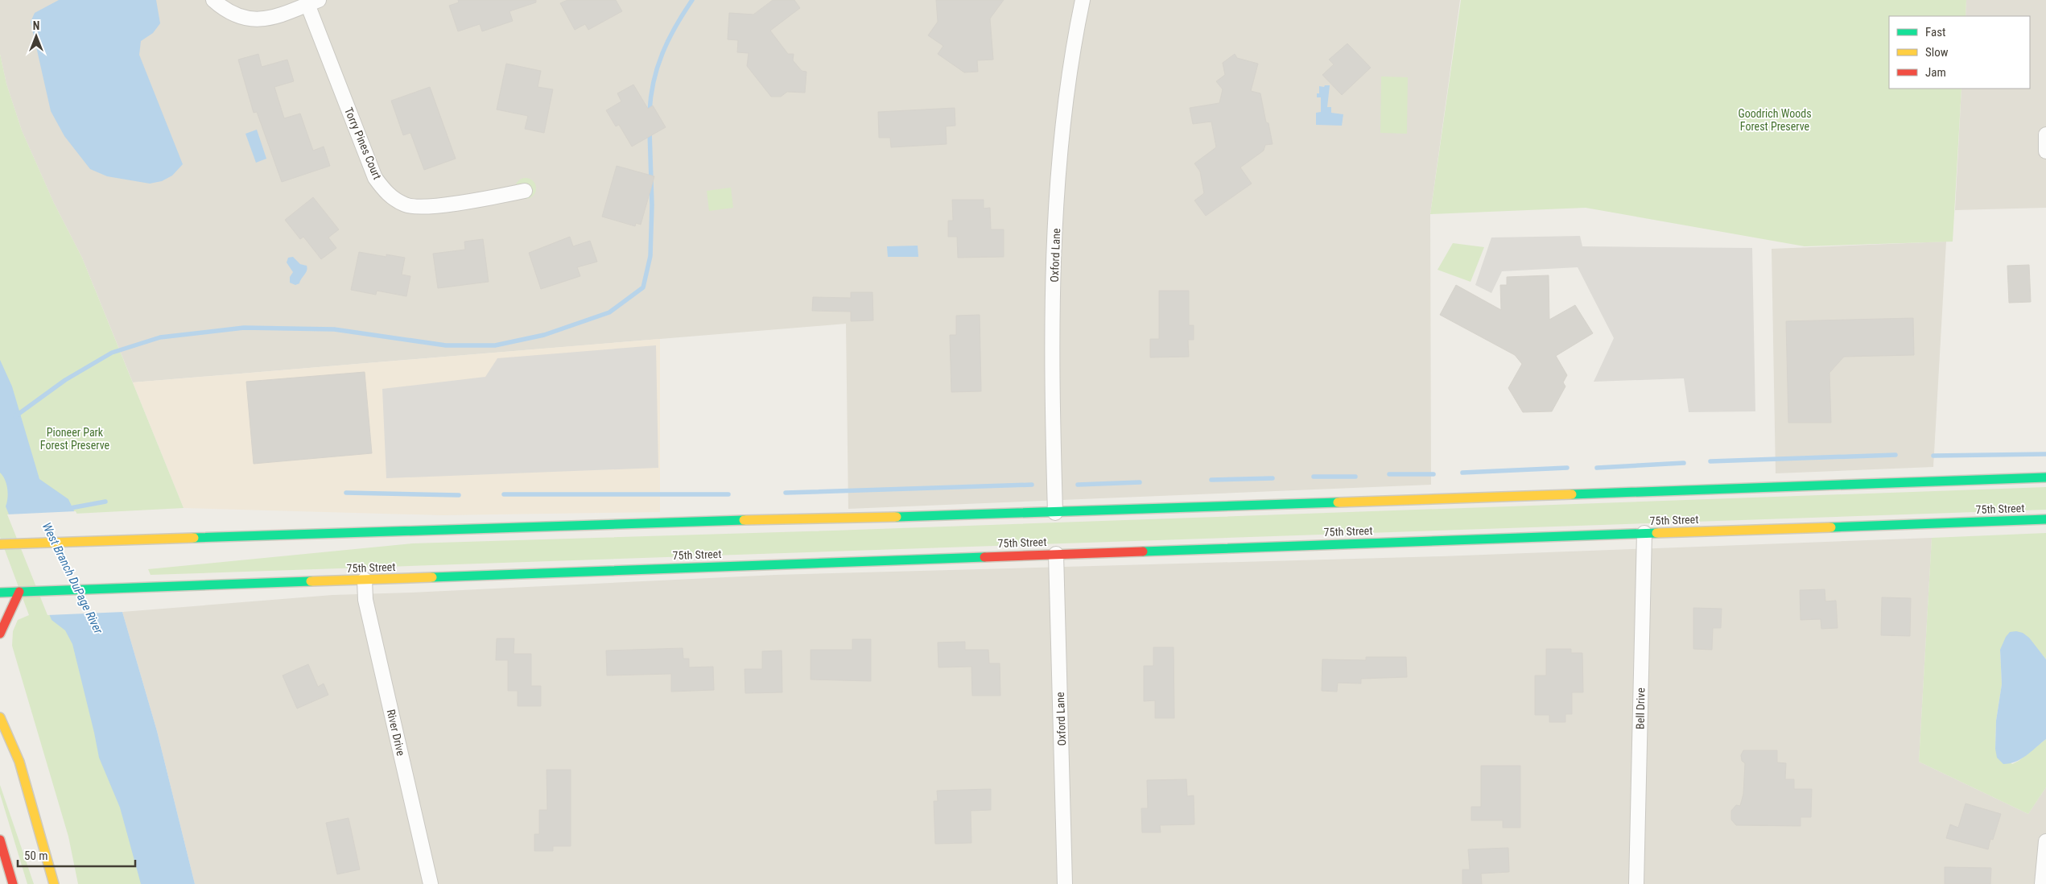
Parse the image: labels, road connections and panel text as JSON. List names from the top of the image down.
{
  "streets": {
    "main road": ["75th Street"],
    "street": [
      "Torry Pines Court",
      "Oxford Lane",
      "Bell Drive",
      "River Drive"
    ]
  },
  "crossings": [
    ["Oxford Lane", "75th Street"],
    ["75th Street", "Bell Drive"],
    ["75th Street", "River Drive"]
  ],
  "water": ["West Branch DuPage River"],
  "parks": ["Goodrich Woods Forest Preserve", "Pioneer Park Forest Preserve"],
  "legend": ["Fast", "Slow", "Jam"],
  "scale_bar": "50 m",
  "north": "top"
}
